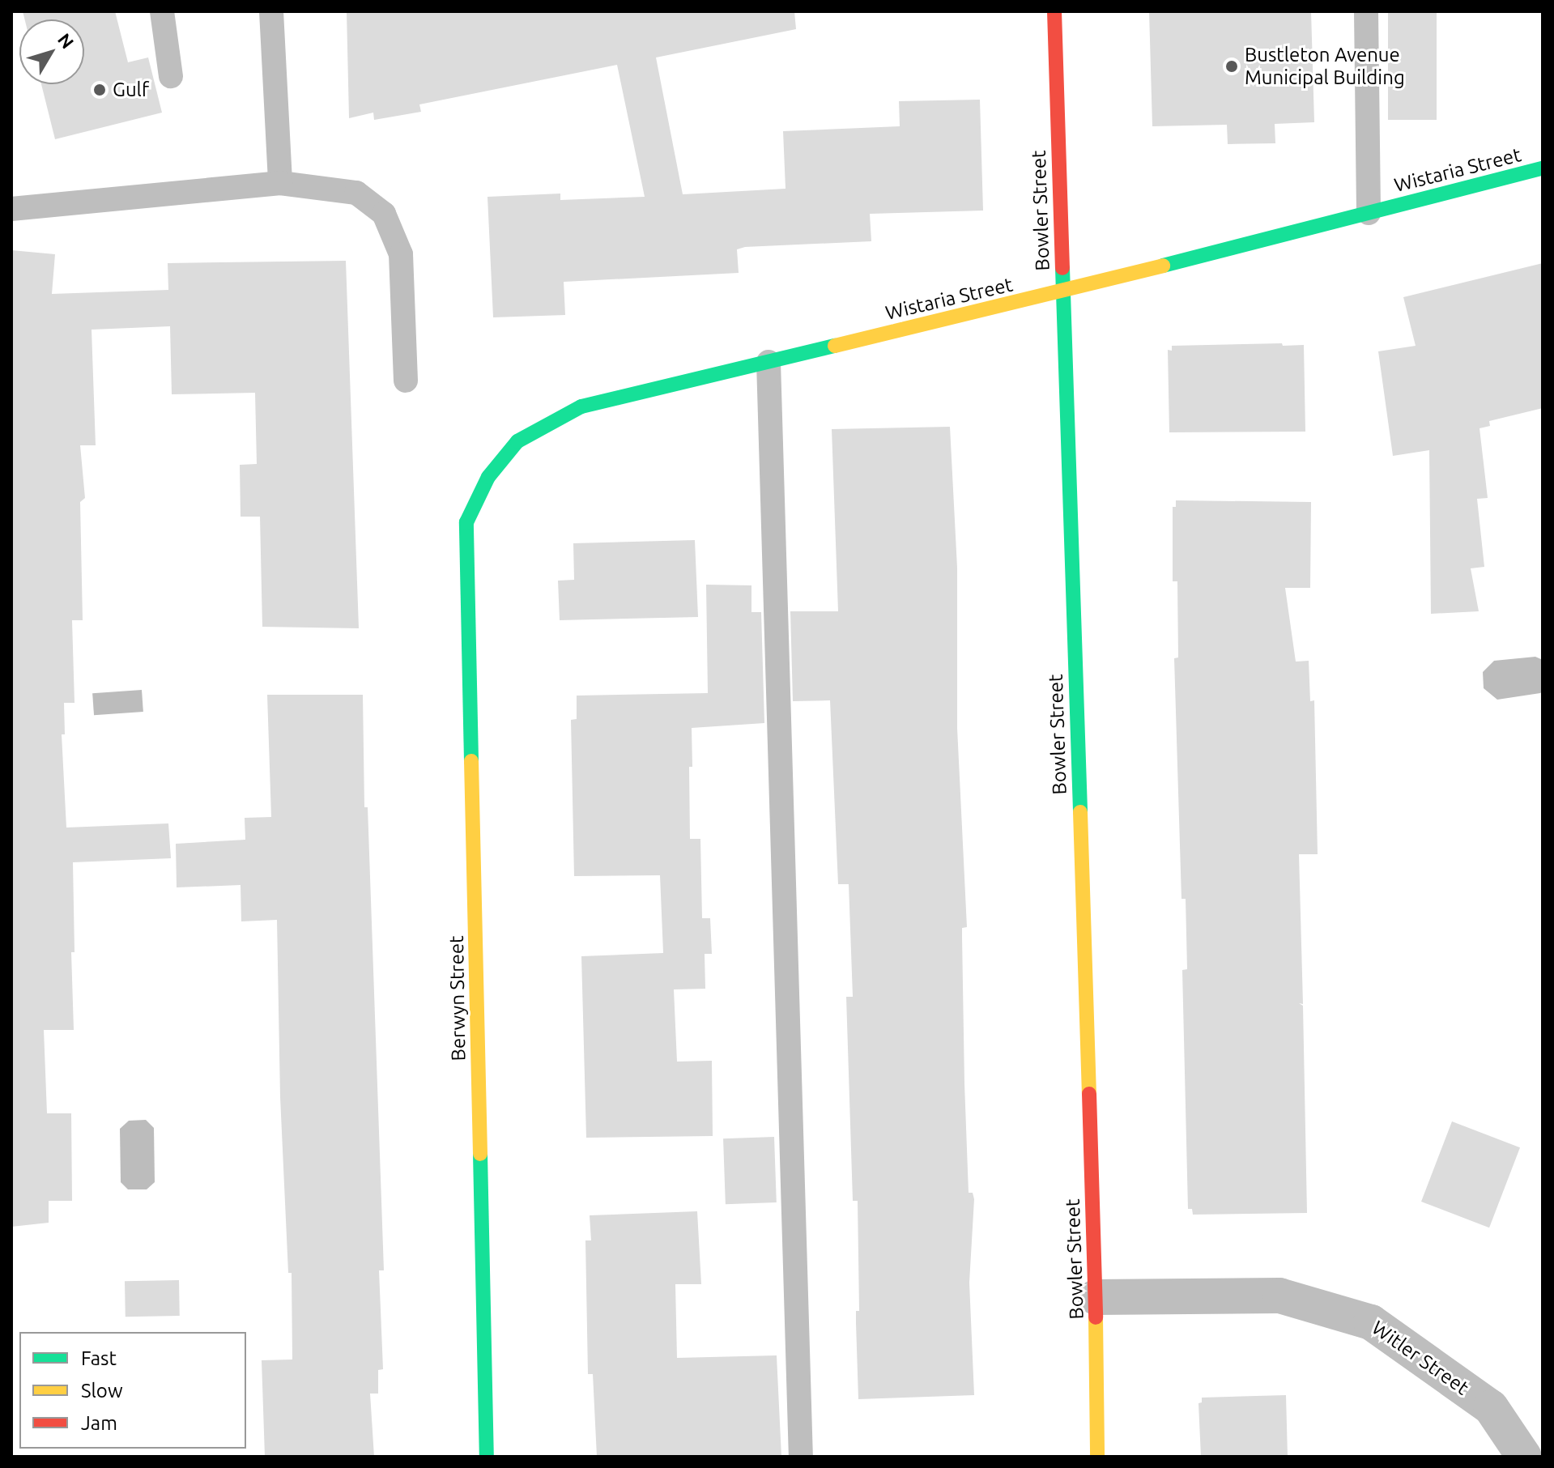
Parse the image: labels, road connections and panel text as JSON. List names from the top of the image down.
{
  "streets": {
    "street": [
      "Wistaria Street",
      "Bowler Street",
      "Berwyn Street",
      "Witler Street"
    ]
  },
  "crossings": [
    ["Wistaria Street", "Bowler Street"],
    ["Wistaria Street", "Berwyn Street"],
    ["Bowler Street", "Witler Street"]
  ],
  "places": ["Bustleton Avenue Municipal Building", "Gulf"],
  "legend": ["Fast", "Slow", "Jam"],
  "north": "top right"
}
